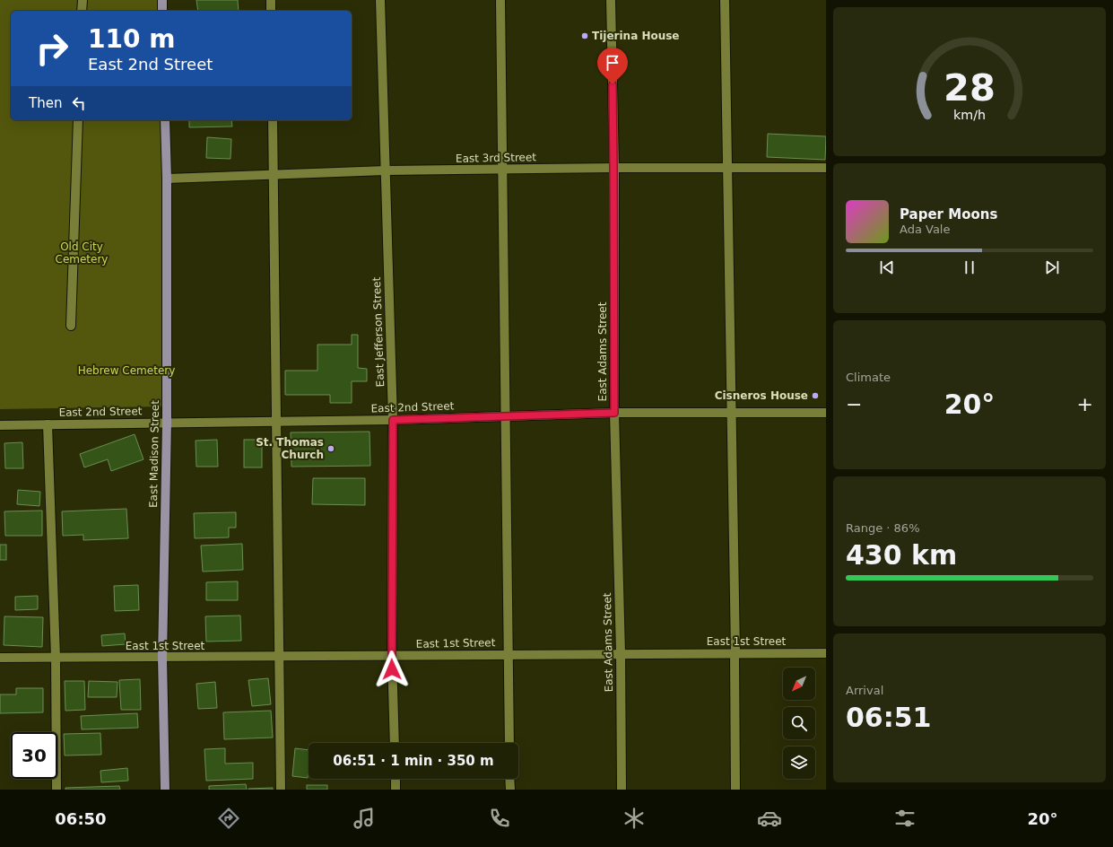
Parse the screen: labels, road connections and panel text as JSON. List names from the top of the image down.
{
  "streets": {
    "main road": ["East Madison Street"],
    "street": [
      "East 3rd Street",
      "East Jefferson Street",
      "East Adams Street",
      "East 2nd Street",
      "East 1st Street"
    ]
  },
  "crossings": [
    ["East 3rd Street", "East Jefferson Street"],
    ["East 3rd Street", "East Adams Street"],
    ["East 3rd Street", "East Madison Street"],
    ["East Jefferson Street", "East 2nd Street"],
    ["East Jefferson Street", "East 1st Street"],
    ["East Adams Street", "East 2nd Street"],
    ["East Adams Street", "East 1st Street"],
    ["East 2nd Street", "East Madison Street"],
    ["East Madison Street", "East 1st Street"]
  ],
  "parks": ["Old City Cemetery", "Hebrew Cemetery"],
  "places": ["Tijerina House", "Cisneros House", "St. Thomas Church"],
  "north": "bottom left",
  "page": {
    "turn": ["110 m", "East 2nd Street"],
    "then": "Then",
    "song": ["Paper Moons", "Ada Vale"],
    "tile": [
      "Climate",
      ["Range · 86%", "430 km"],
      ["Arrival", "06:51"]
    ],
    "heat": ["−", "20°", "+"],
    "limit": "30",
    "trip": "06:51 · 1 min · 350 m",
    "tabs": ["06:50", "20°"],
    "gauge": ["28", "km/h"]
  }
}
